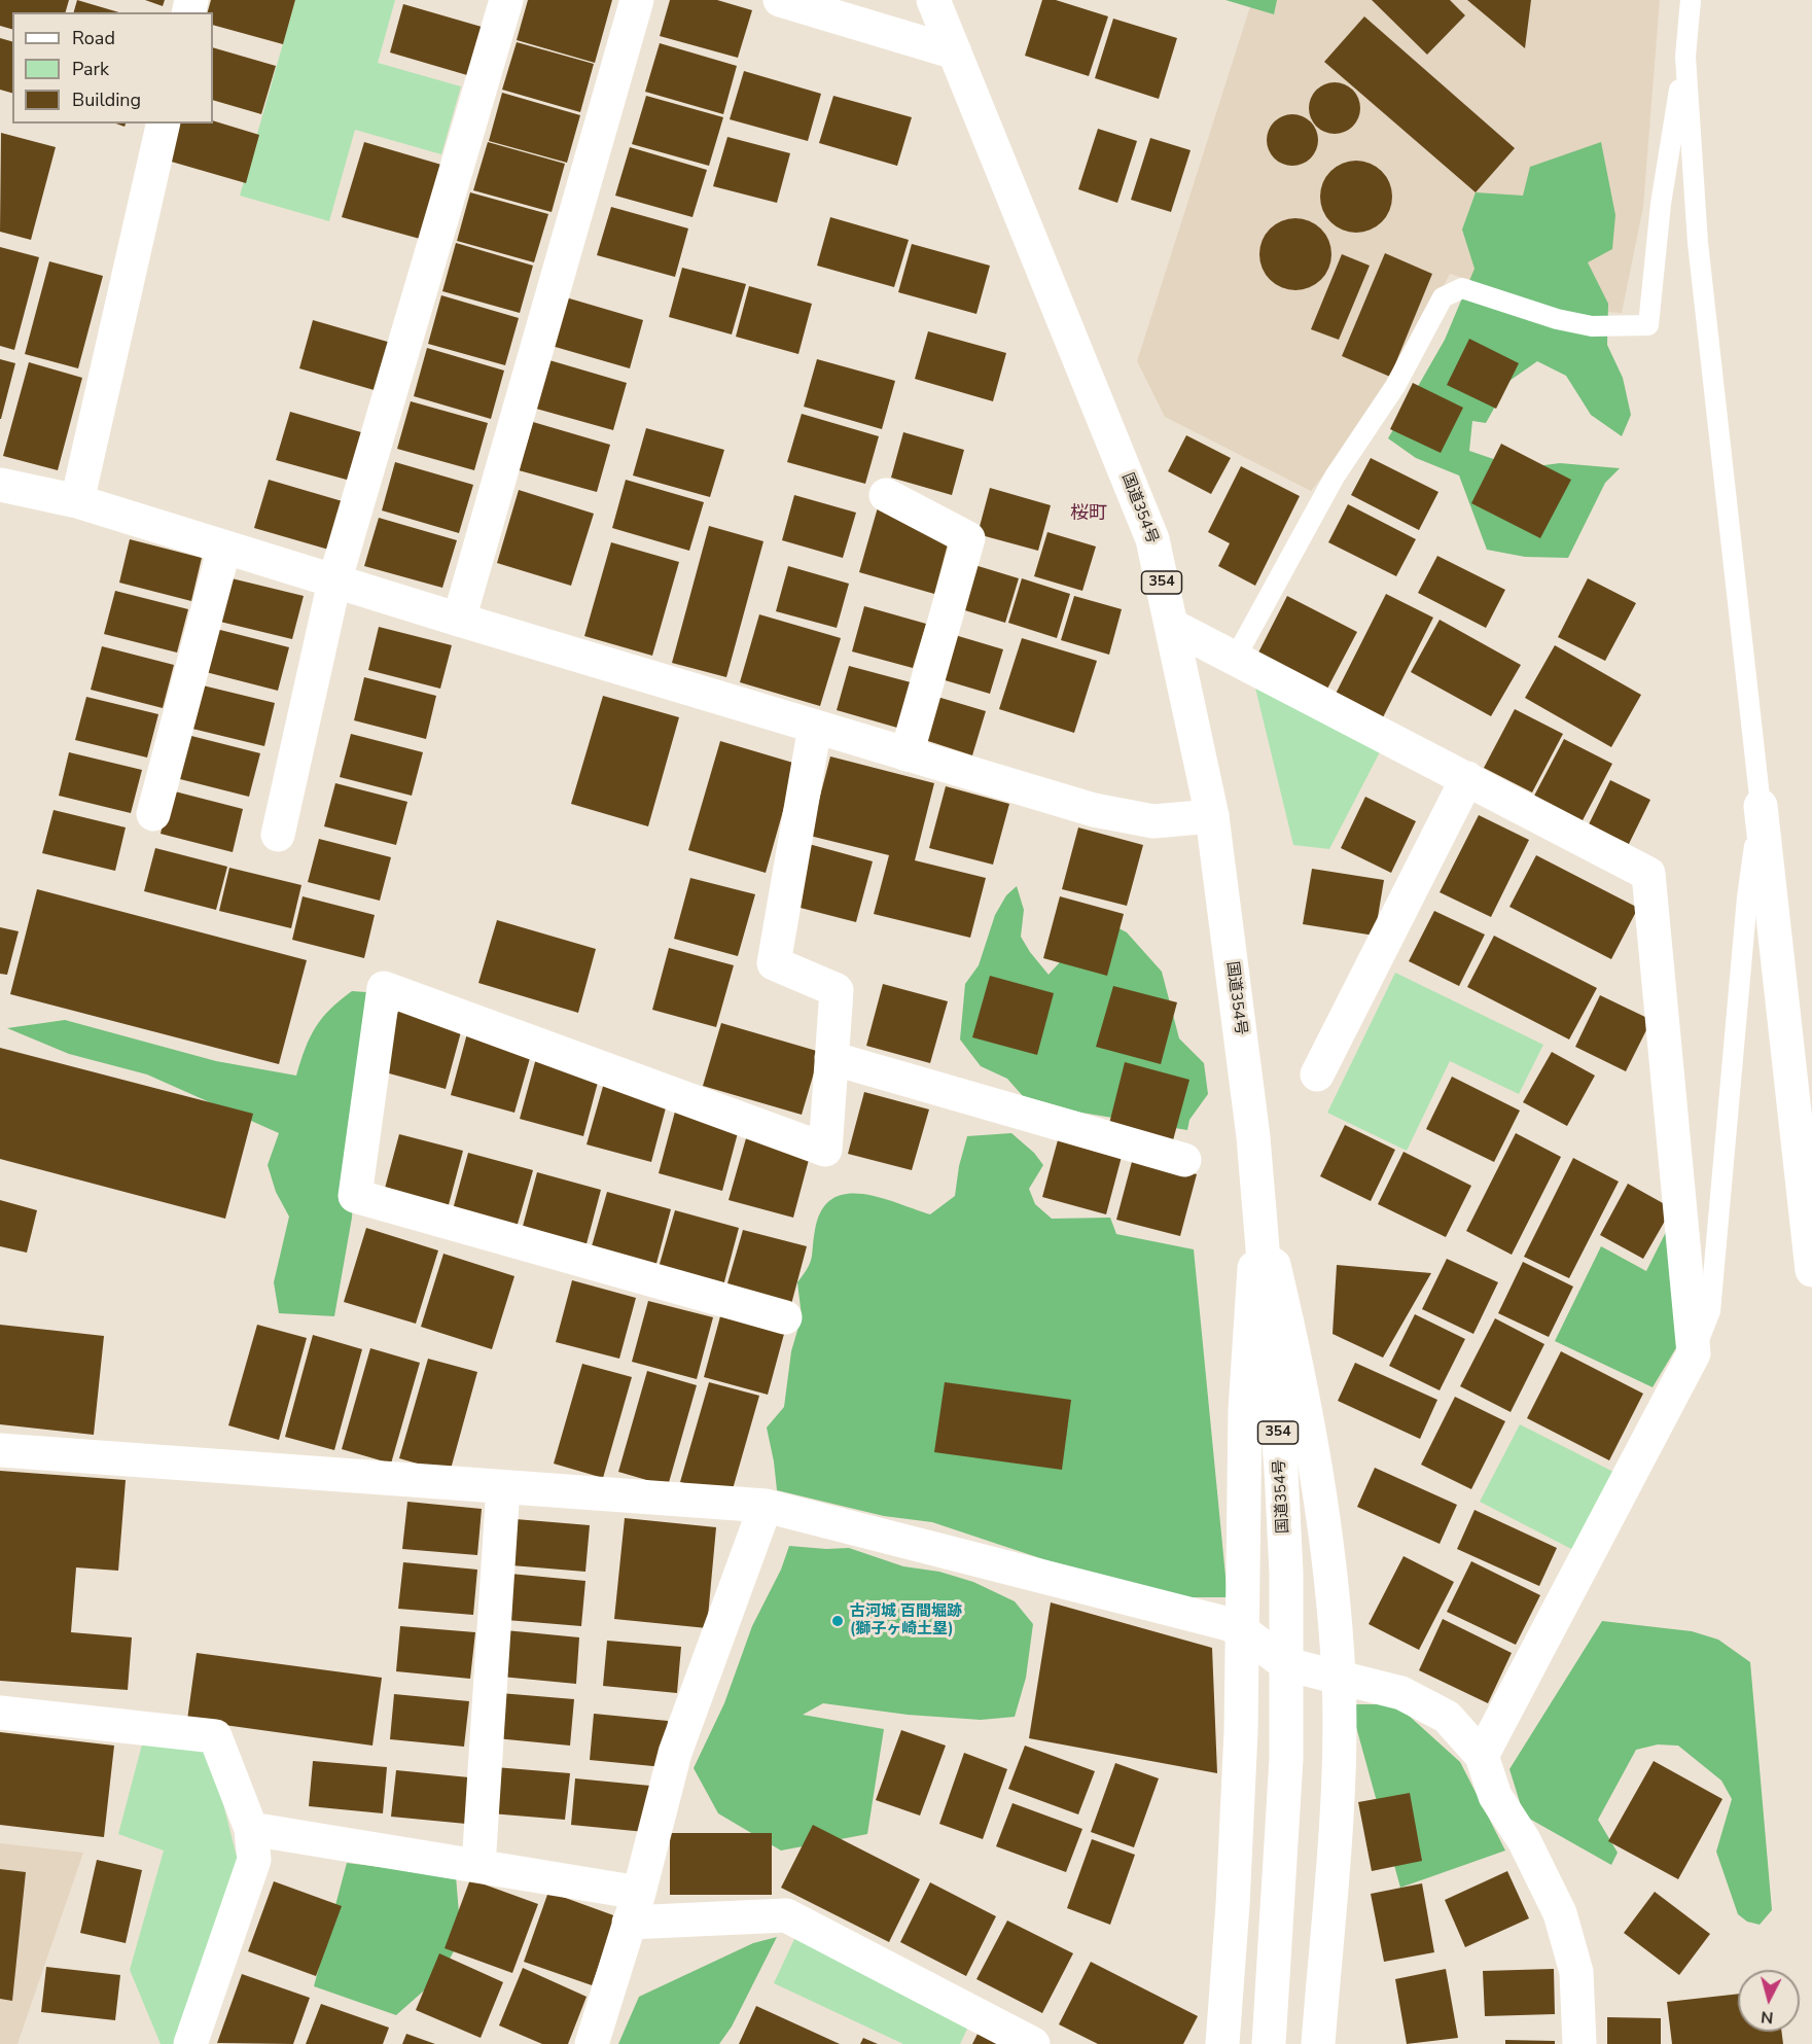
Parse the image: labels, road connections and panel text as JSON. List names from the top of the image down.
{
  "streets": {
    "main road": ["国道354号", "354"]
  },
  "districts": ["桜町"],
  "places": ["古河城 百間堀跡 (獅子ヶ崎土塁)"],
  "legend": ["Road", "Park", "Building"],
  "north": "bottom"
}
